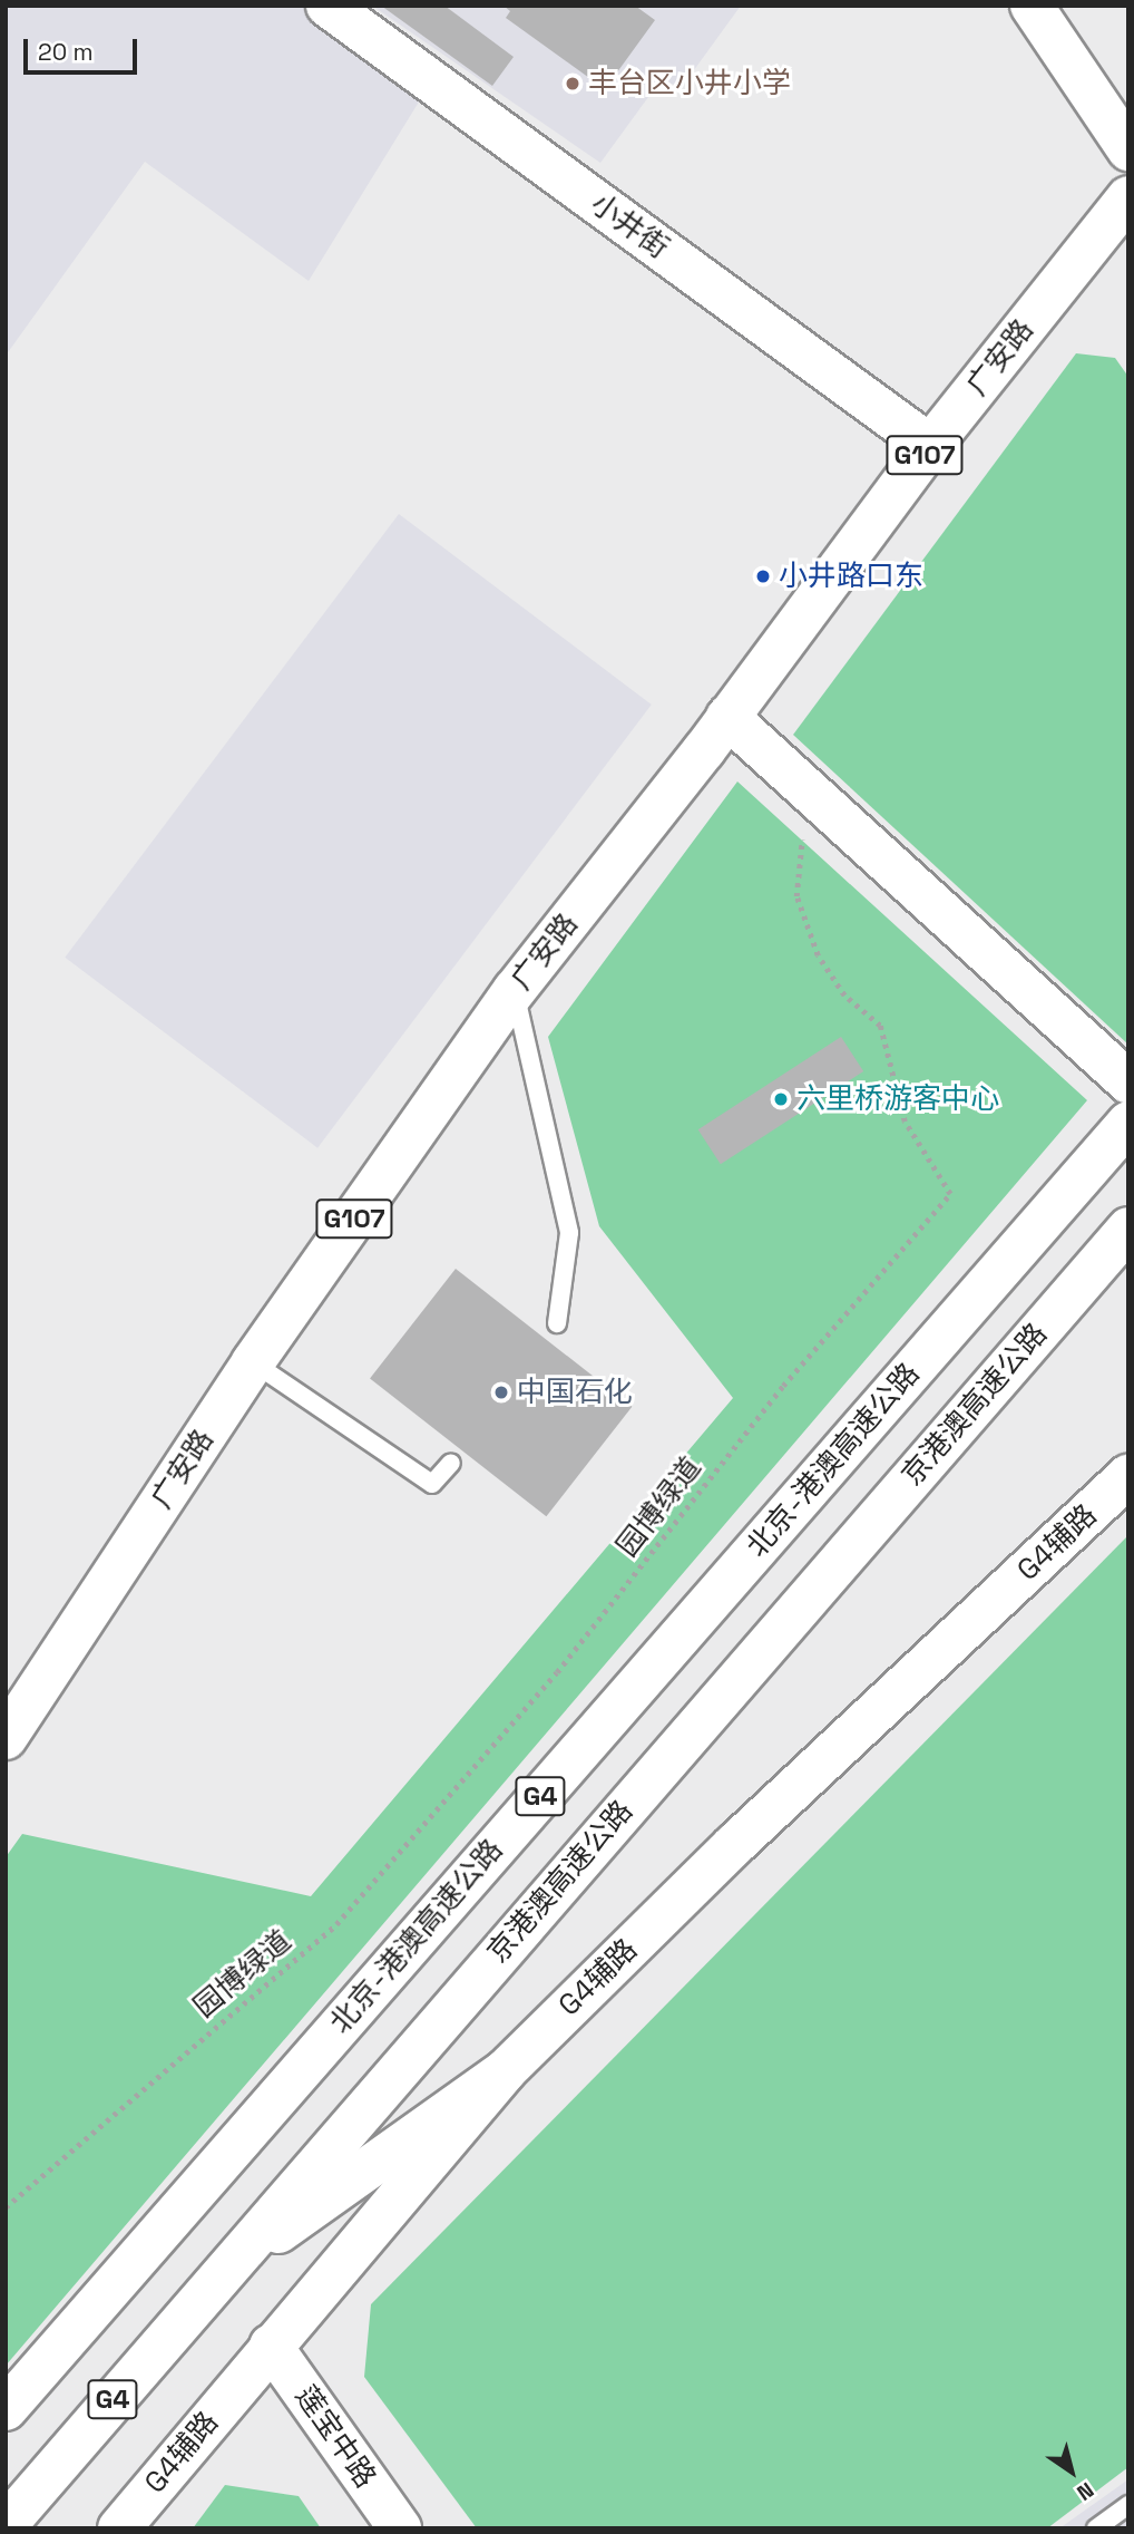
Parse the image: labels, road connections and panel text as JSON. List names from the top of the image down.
{
  "streets": {
    "main road": [
      "小井街",
      "广安路",
      "G107",
      "京港澳高速公路",
      "北京-港澳高速公路",
      "G4辅路",
      "G4",
      "莲宝中路"
    ],
    "path": ["园博绿道"]
  },
  "crossings": [
    ["小井街", "广安路"],
    ["G4辅路", "莲宝中路"]
  ],
  "places": [
    "丰台区小井小学",
    "小井路口东",
    "六里桥游客中心",
    "中国石化"
  ],
  "scale_bar": "20 m",
  "north": "bottom right"
}
